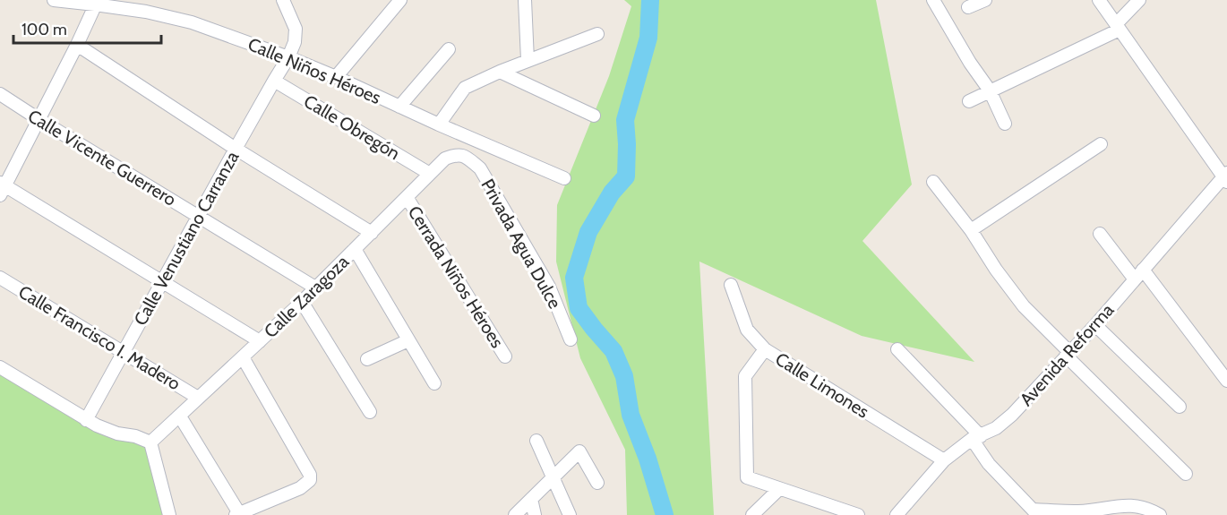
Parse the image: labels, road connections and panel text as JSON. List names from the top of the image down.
{
  "streets": {
    "street": [
      "Calle Niños Héroes",
      "Calle Obregón",
      "Calle Vicente Guerrero",
      "Calle Venustiano Carranza",
      "Privada Agua Dulce",
      "Cerrada Niños Héroes",
      "Calle Zaragoza",
      "Calle Francisco I. Madero",
      "Avenida Reforma",
      "Calle Limones"
    ]
  },
  "crossings": [
    ["Calle Niños Héroes", "Calle Obregón"],
    ["Calle Niños Héroes", "Calle Venustiano Carranza"],
    ["Calle Obregón", "Calle Venustiano Carranza"],
    ["Calle Obregón", "Calle Zaragoza"],
    ["Calle Vicente Guerrero", "Calle Venustiano Carranza"],
    ["Calle Vicente Guerrero", "Calle Zaragoza"],
    ["Calle Venustiano Carranza", "Calle Francisco I. Madero"],
    ["Privada Agua Dulce", "Calle Zaragoza"],
    ["Cerrada Niños Héroes", "Calle Zaragoza"],
    ["Calle Zaragoza", "Calle Francisco I. Madero"],
    ["Avenida Reforma", "Calle Limones"]
  ],
  "scale_bar": "100 m"
}
